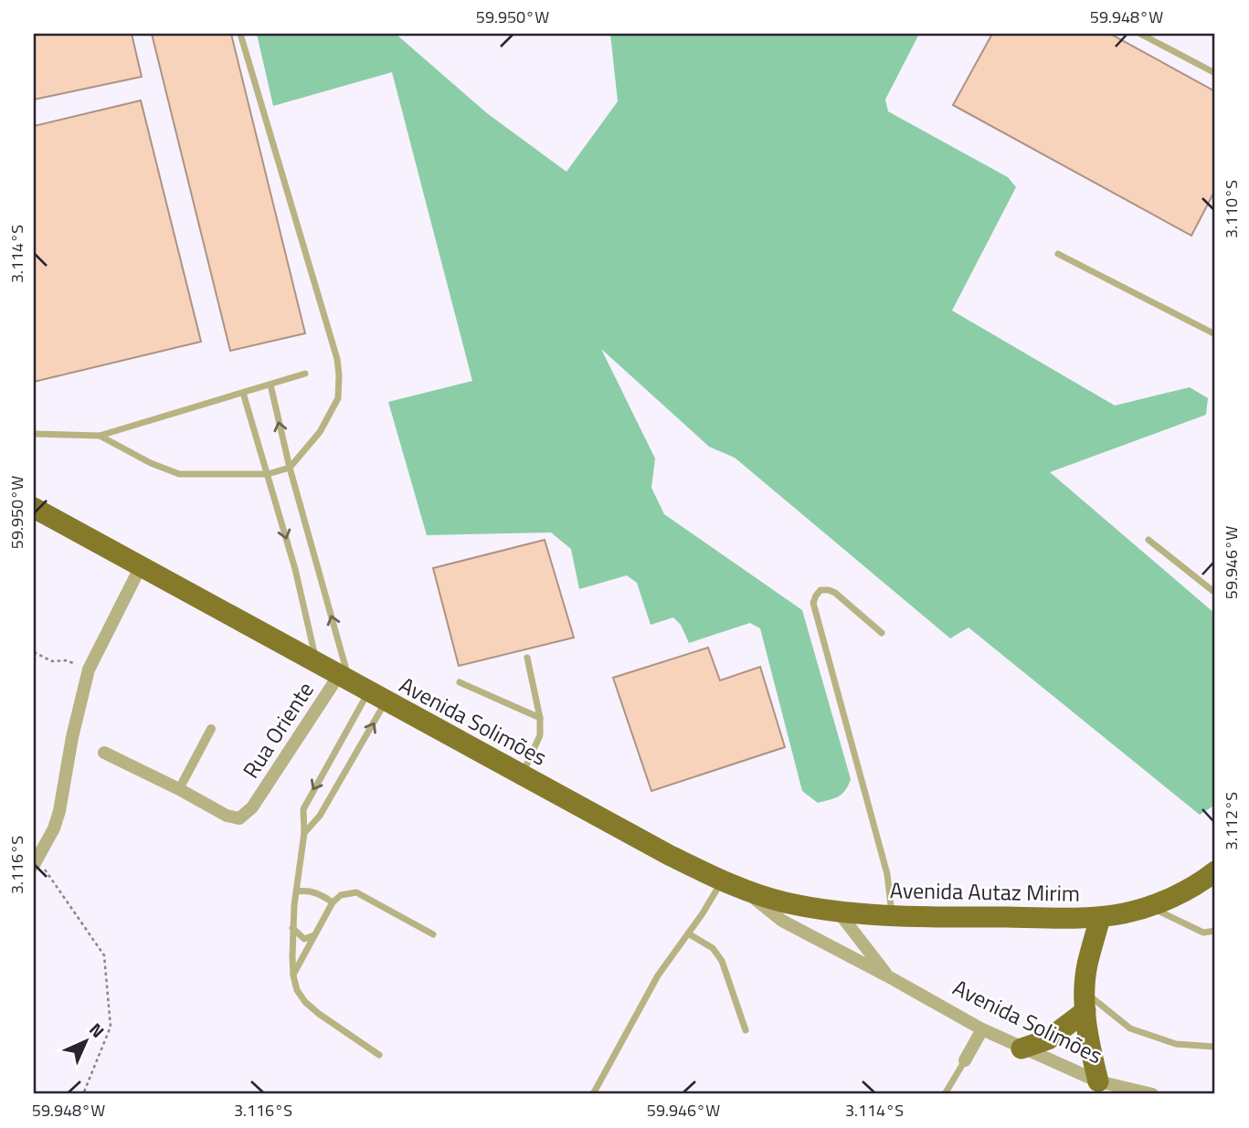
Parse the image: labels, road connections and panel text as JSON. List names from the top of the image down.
{
  "streets": {
    "main road": ["Avenida Solimões", "Avenida Autaz Mirim"],
    "street": ["Rua Oriente"]
  },
  "crossings": [
    ["Avenida Solimões", "Rua Oriente"],
    ["Avenida Solimões", "Avenida Autaz Mirim"]
  ],
  "north": "top right",
  "coordinates": [
    "59.950°W",
    "59.948°W",
    "3.110°S",
    "3.114°S",
    "59.946°W",
    "3.112°S",
    "3.116°S"
  ]
}
